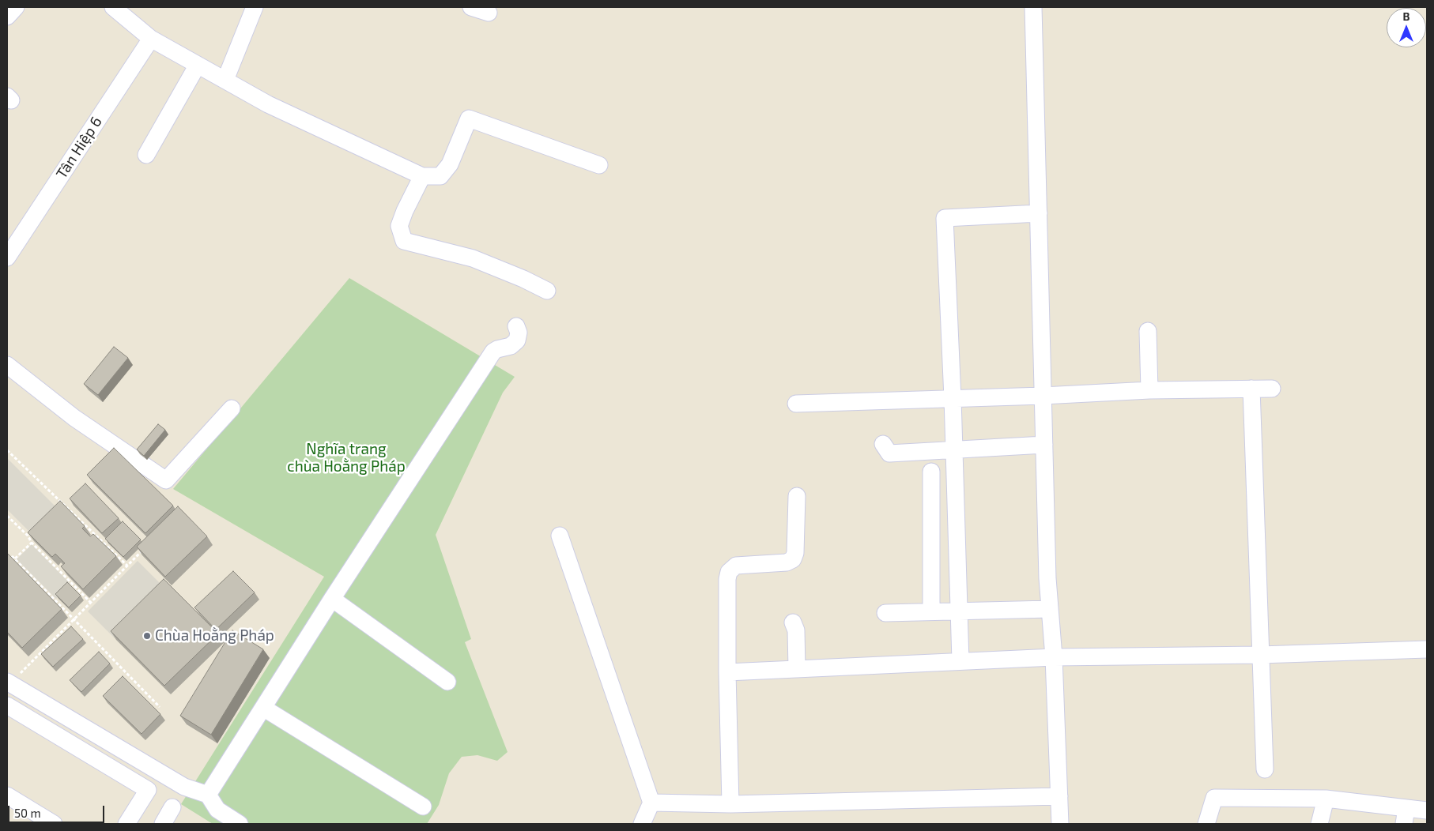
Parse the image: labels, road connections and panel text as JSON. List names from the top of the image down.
{
  "streets": {
    "street": ["Tân Hiệp 6"]
  },
  "parks": ["Nghĩa trang chùa Hoằng Pháp"],
  "places": ["Chùa Hoằng Pháp"],
  "scale_bar": "50 m",
  "north": "top"
}
